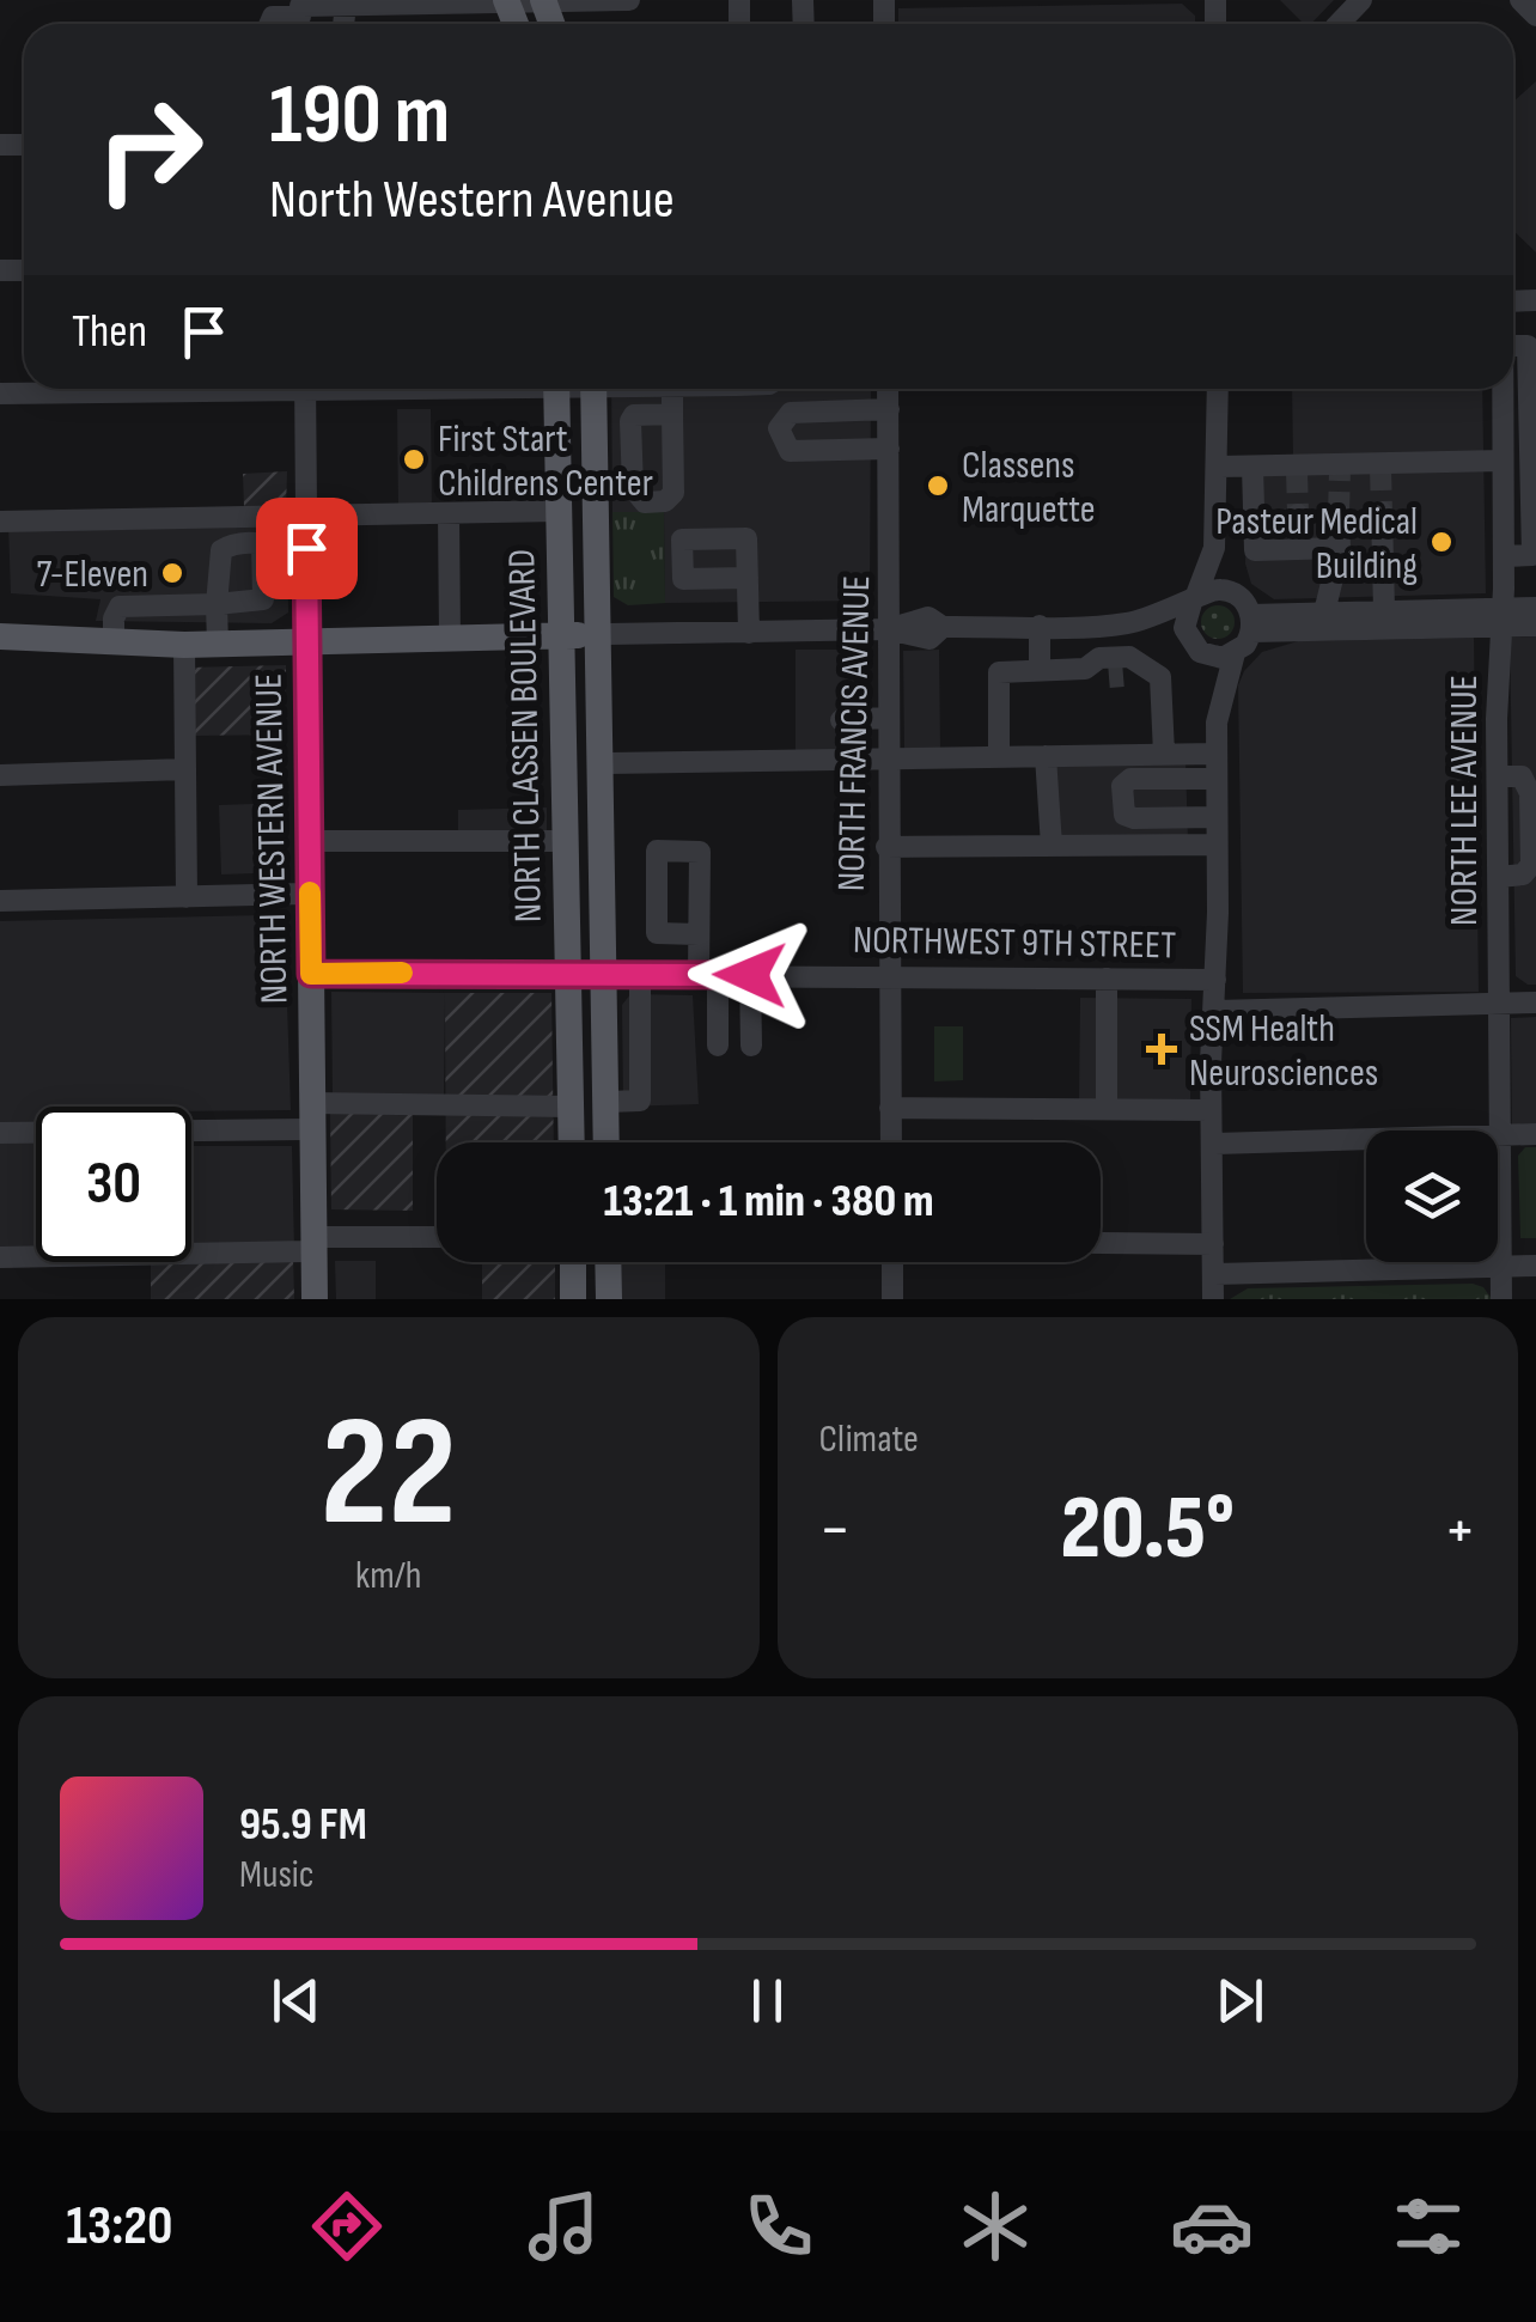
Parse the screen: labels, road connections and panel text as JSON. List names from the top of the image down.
{
  "streets": {
    "main road": ["NORTH CLASSEN BOULEVARD", "NORTH WESTERN AVENUE"],
    "street": ["NORTH FRANCIS AVENUE", "NORTH LEE AVENUE", "NORTHWEST 9TH STREET"]
  },
  "crossings": [
    ["NORTH FRANCIS AVENUE", "NORTHWEST 9TH STREET"],
    ["NORTH CLASSEN BOULEVARD", "NORTHWEST 9TH STREET"],
    ["NORTH LEE AVENUE", "NORTHWEST 9TH STREET"],
    ["NORTH WESTERN AVENUE", "NORTHWEST 9TH STREET"]
  ],
  "places": {
    "other": [
      "First Start Childrens Center",
      "Classens Marquette",
      "Pasteur Medical Building",
      "7-Eleven"
    ],
    "health": ["SSM Health Neurosciences"]
  },
  "page": {
    "turn": ["190 m", "North Western Avenue"],
    "then": "Then",
    "limit": "30",
    "trip": "13:21 · 1 min · 380 m",
    "tile": [
      ["22", "km/h"],
      "Climate"
    ],
    "heat": ["−", "20.5°", "+"],
    "song": ["95.9 FM", "Music"],
    "tabs": "13:20"
  }
}
